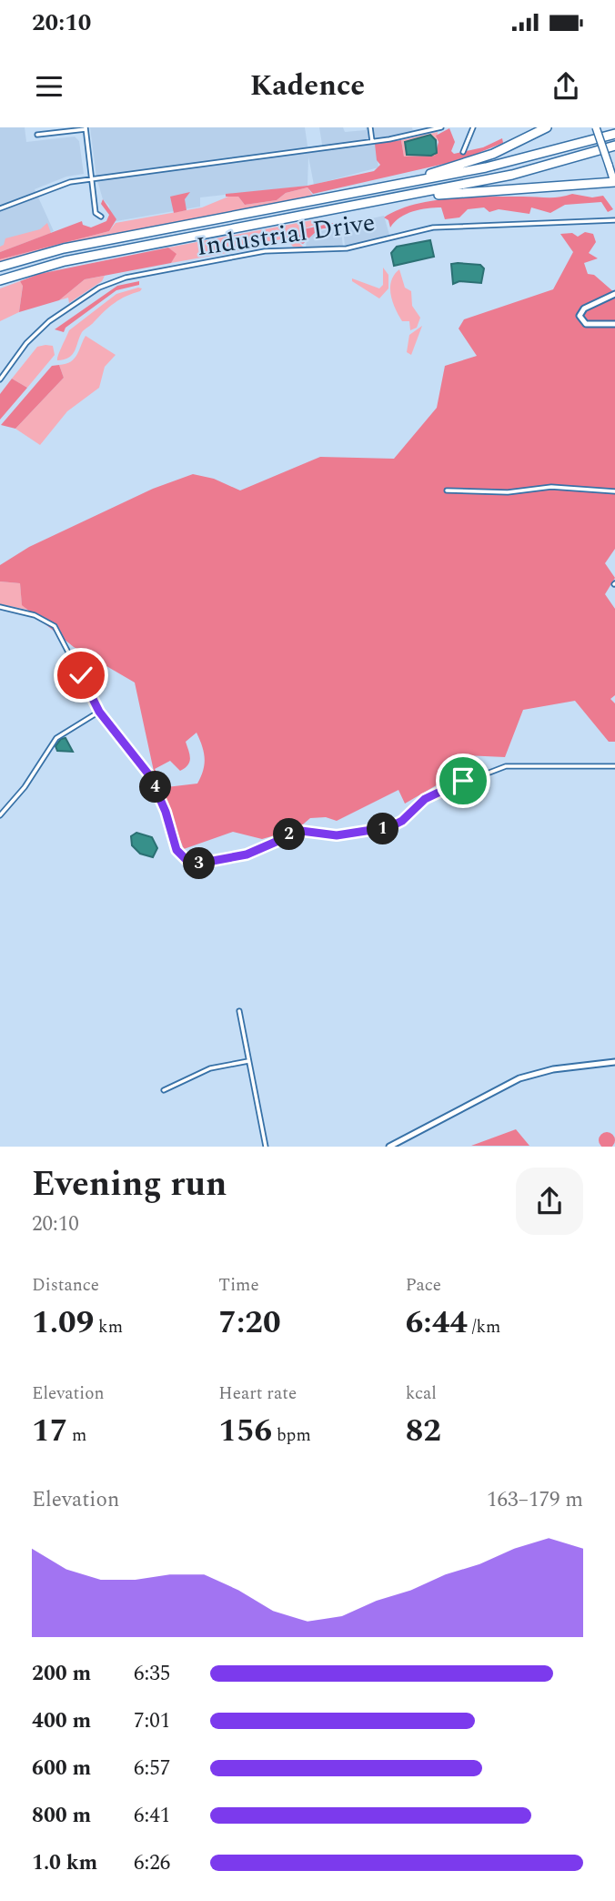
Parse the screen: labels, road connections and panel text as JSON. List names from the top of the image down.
{
  "streets": {
    "street": ["Industrial Drive"]
  },
  "page": {
    "status": "20:10",
    "header": "Kadence",
    "pins": [
      "4",
      "1",
      "2",
      "3"
    ],
    "heading": ["Evening run", "20:10"],
    "stats": [
      ["Distance", "1.09 km"],
      ["Time", "7:20"],
      ["Pace", "6:44 /km"],
      ["Elevation", "17 m"],
      ["Heart rate", "156 bpm"],
      ["kcal", "82"]
    ],
    "chart": ["Elevation", "163–179 m"],
    "list": [
      {
        "name": "200 m",
        "note": "6:35"
      },
      {
        "name": "400 m",
        "note": "7:01"
      },
      {
        "name": "600 m",
        "note": "6:57"
      },
      {
        "name": "800 m",
        "note": "6:41"
      },
      {
        "name": "1.0 km",
        "note": "6:26"
      }
    ]
  }
}
